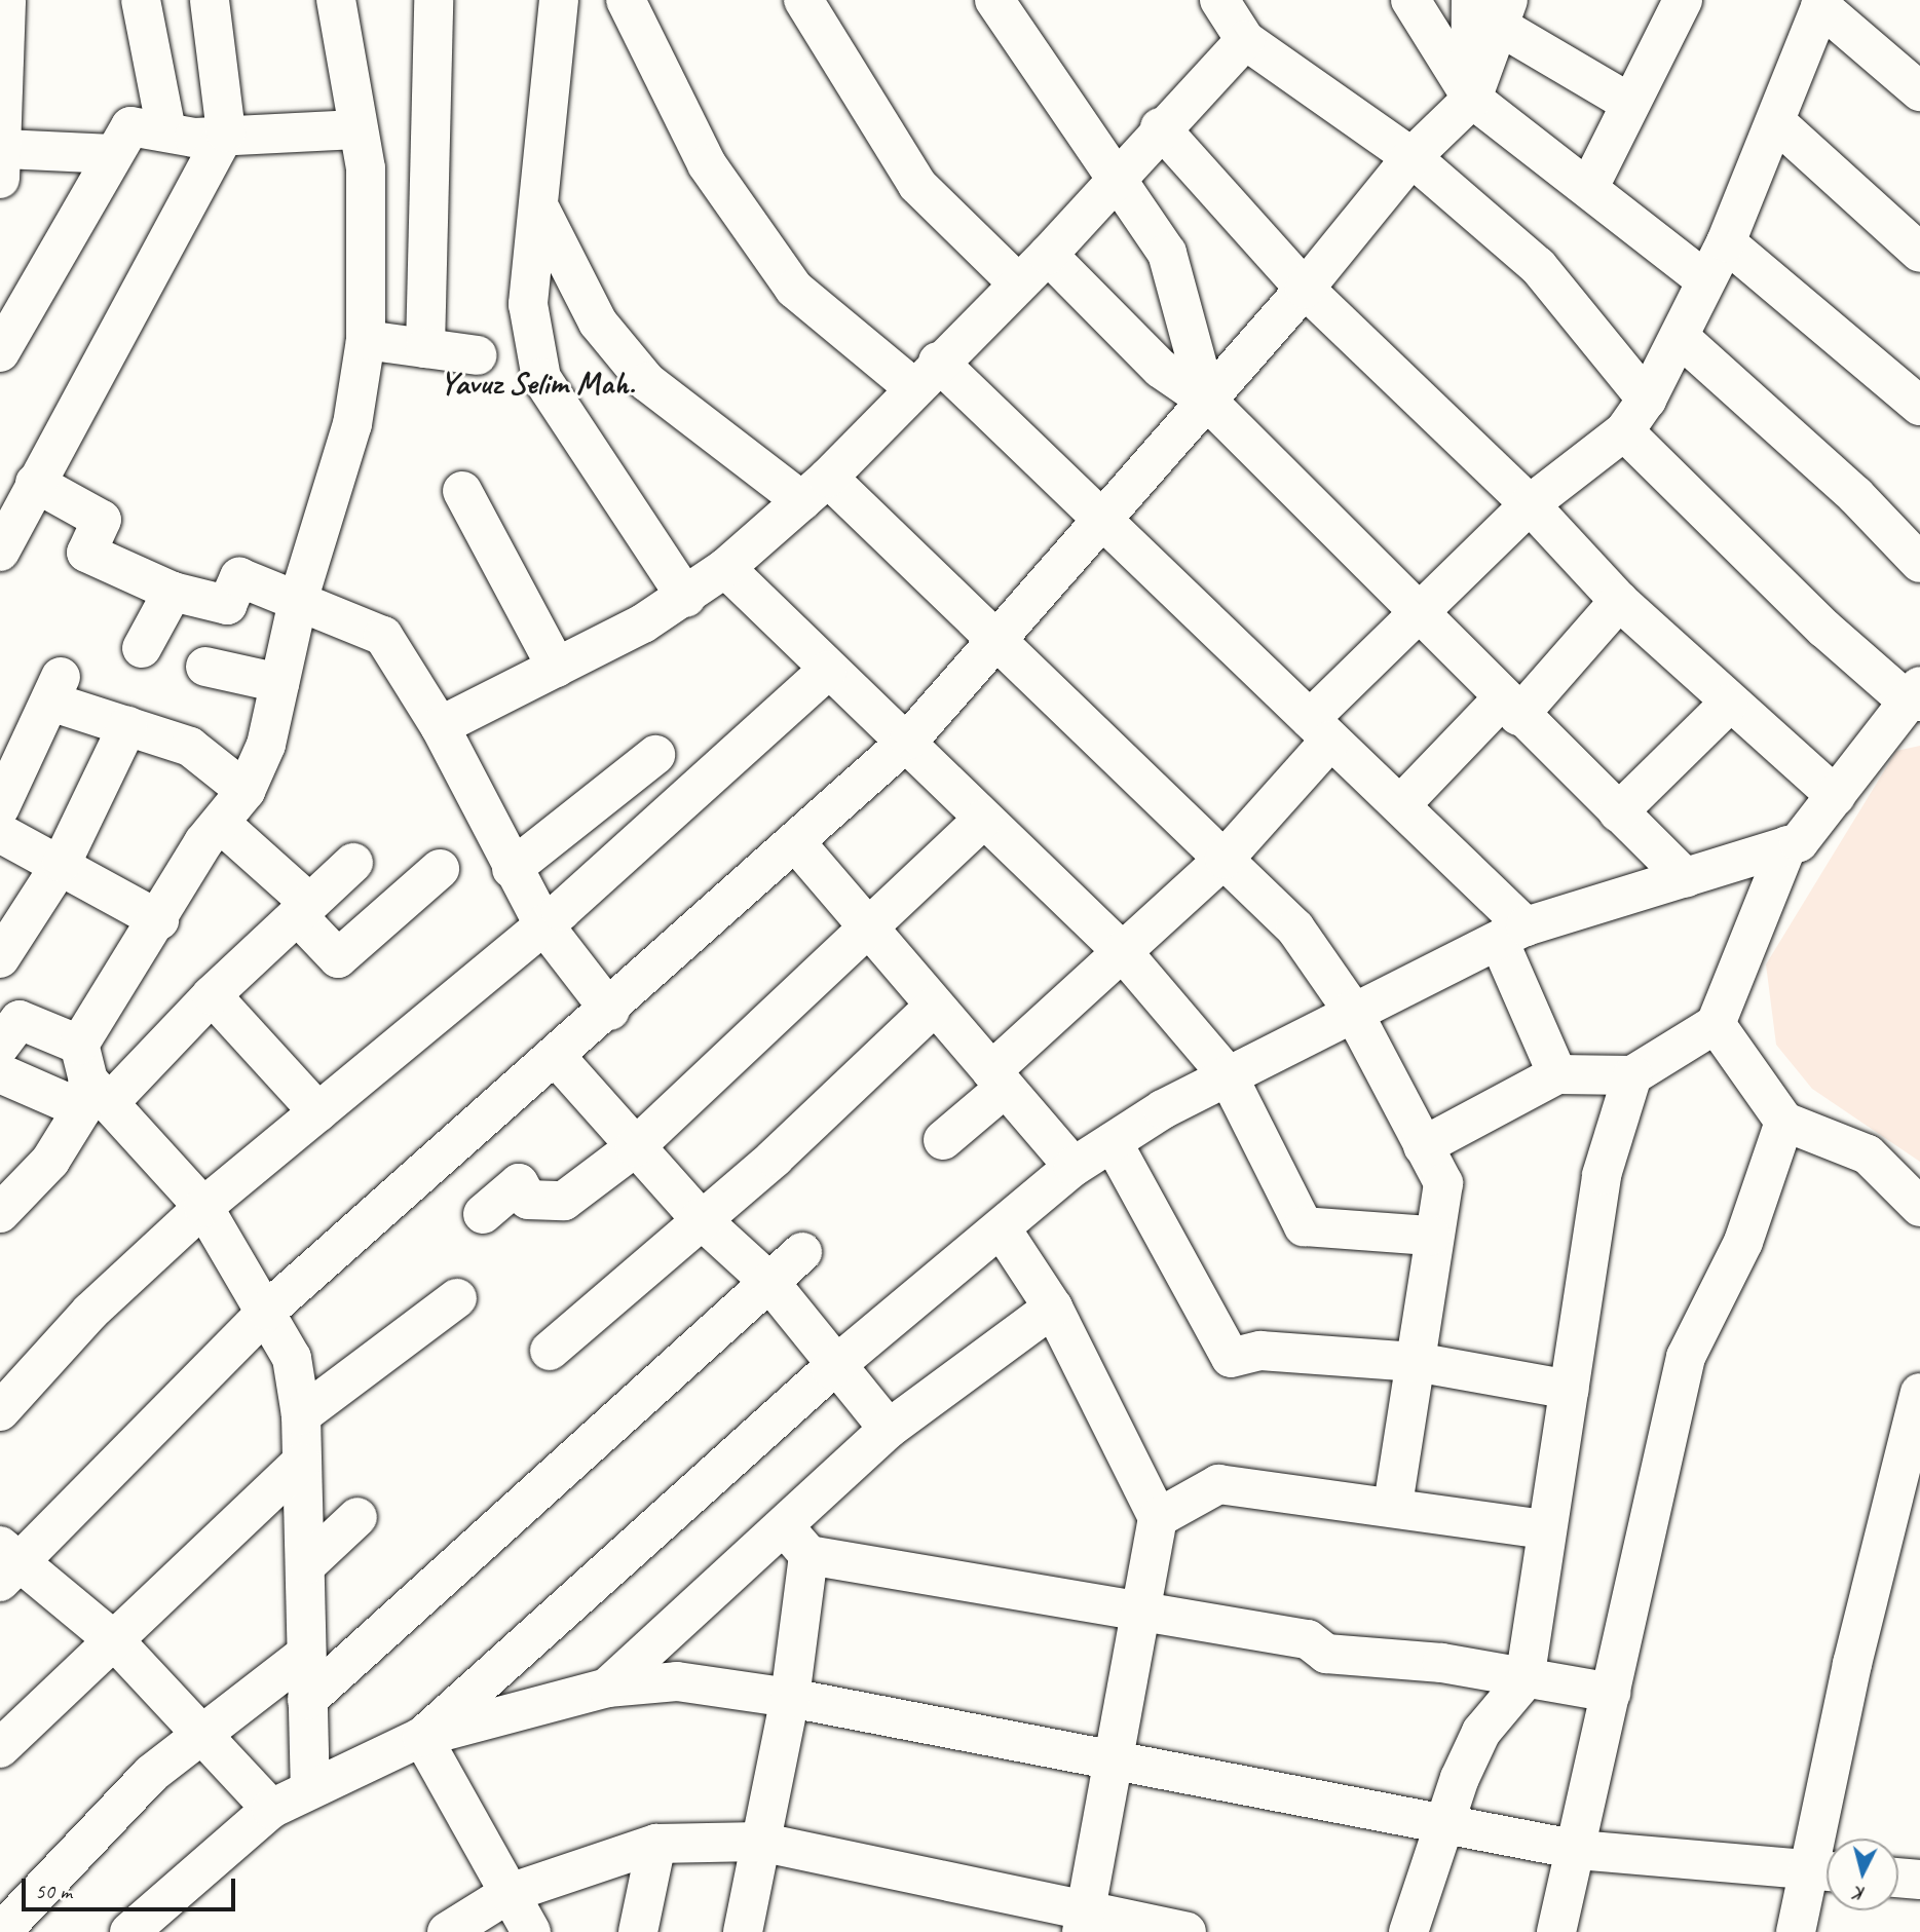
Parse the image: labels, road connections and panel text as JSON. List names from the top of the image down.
{
  "districts": ["Yavuz Selim Mah."],
  "scale_bar": "50 m",
  "north": "bottom"
}
